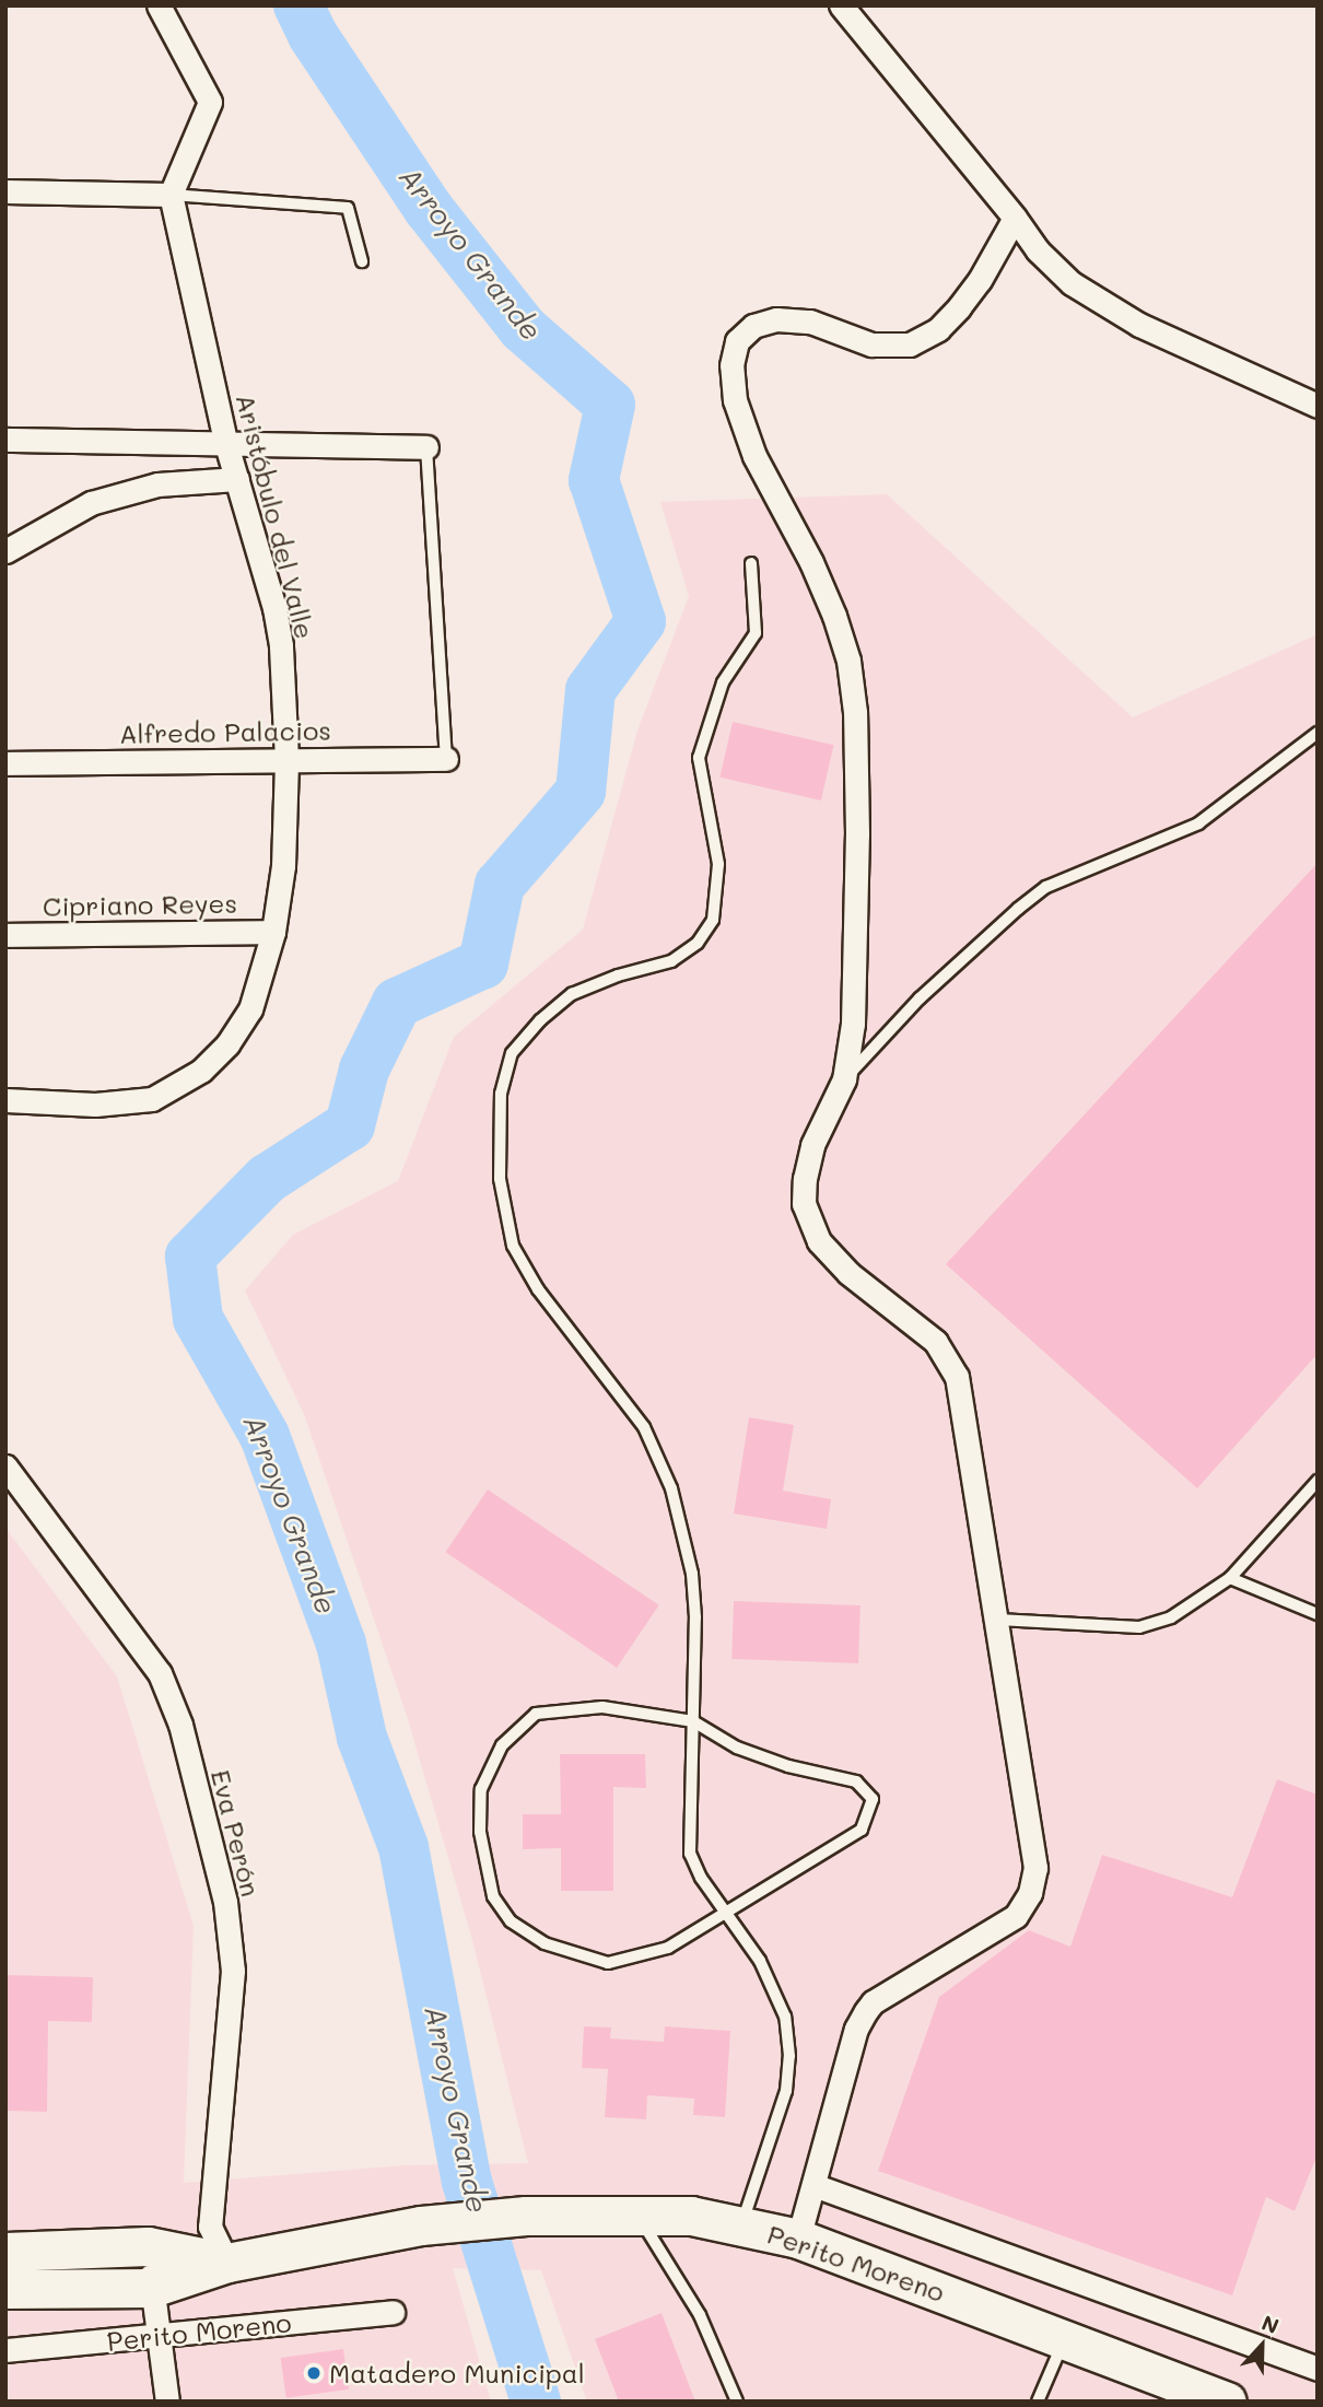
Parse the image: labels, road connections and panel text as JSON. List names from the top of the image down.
{
  "streets": {
    "main road": ["Perito Moreno"],
    "street": [
      "Aristóbulo del Valle",
      "Alfredo Palacios",
      "Cipriano Reyes",
      "Eva Perón"
    ]
  },
  "crossings": [
    ["Aristóbulo del Valle", "Alfredo Palacios"],
    ["Aristóbulo del Valle", "Cipriano Reyes"],
    ["Eva Perón", "Perito Moreno"]
  ],
  "water": ["Arroyo Grande"],
  "places": ["Matadero Municipal"],
  "north": "top"
}
